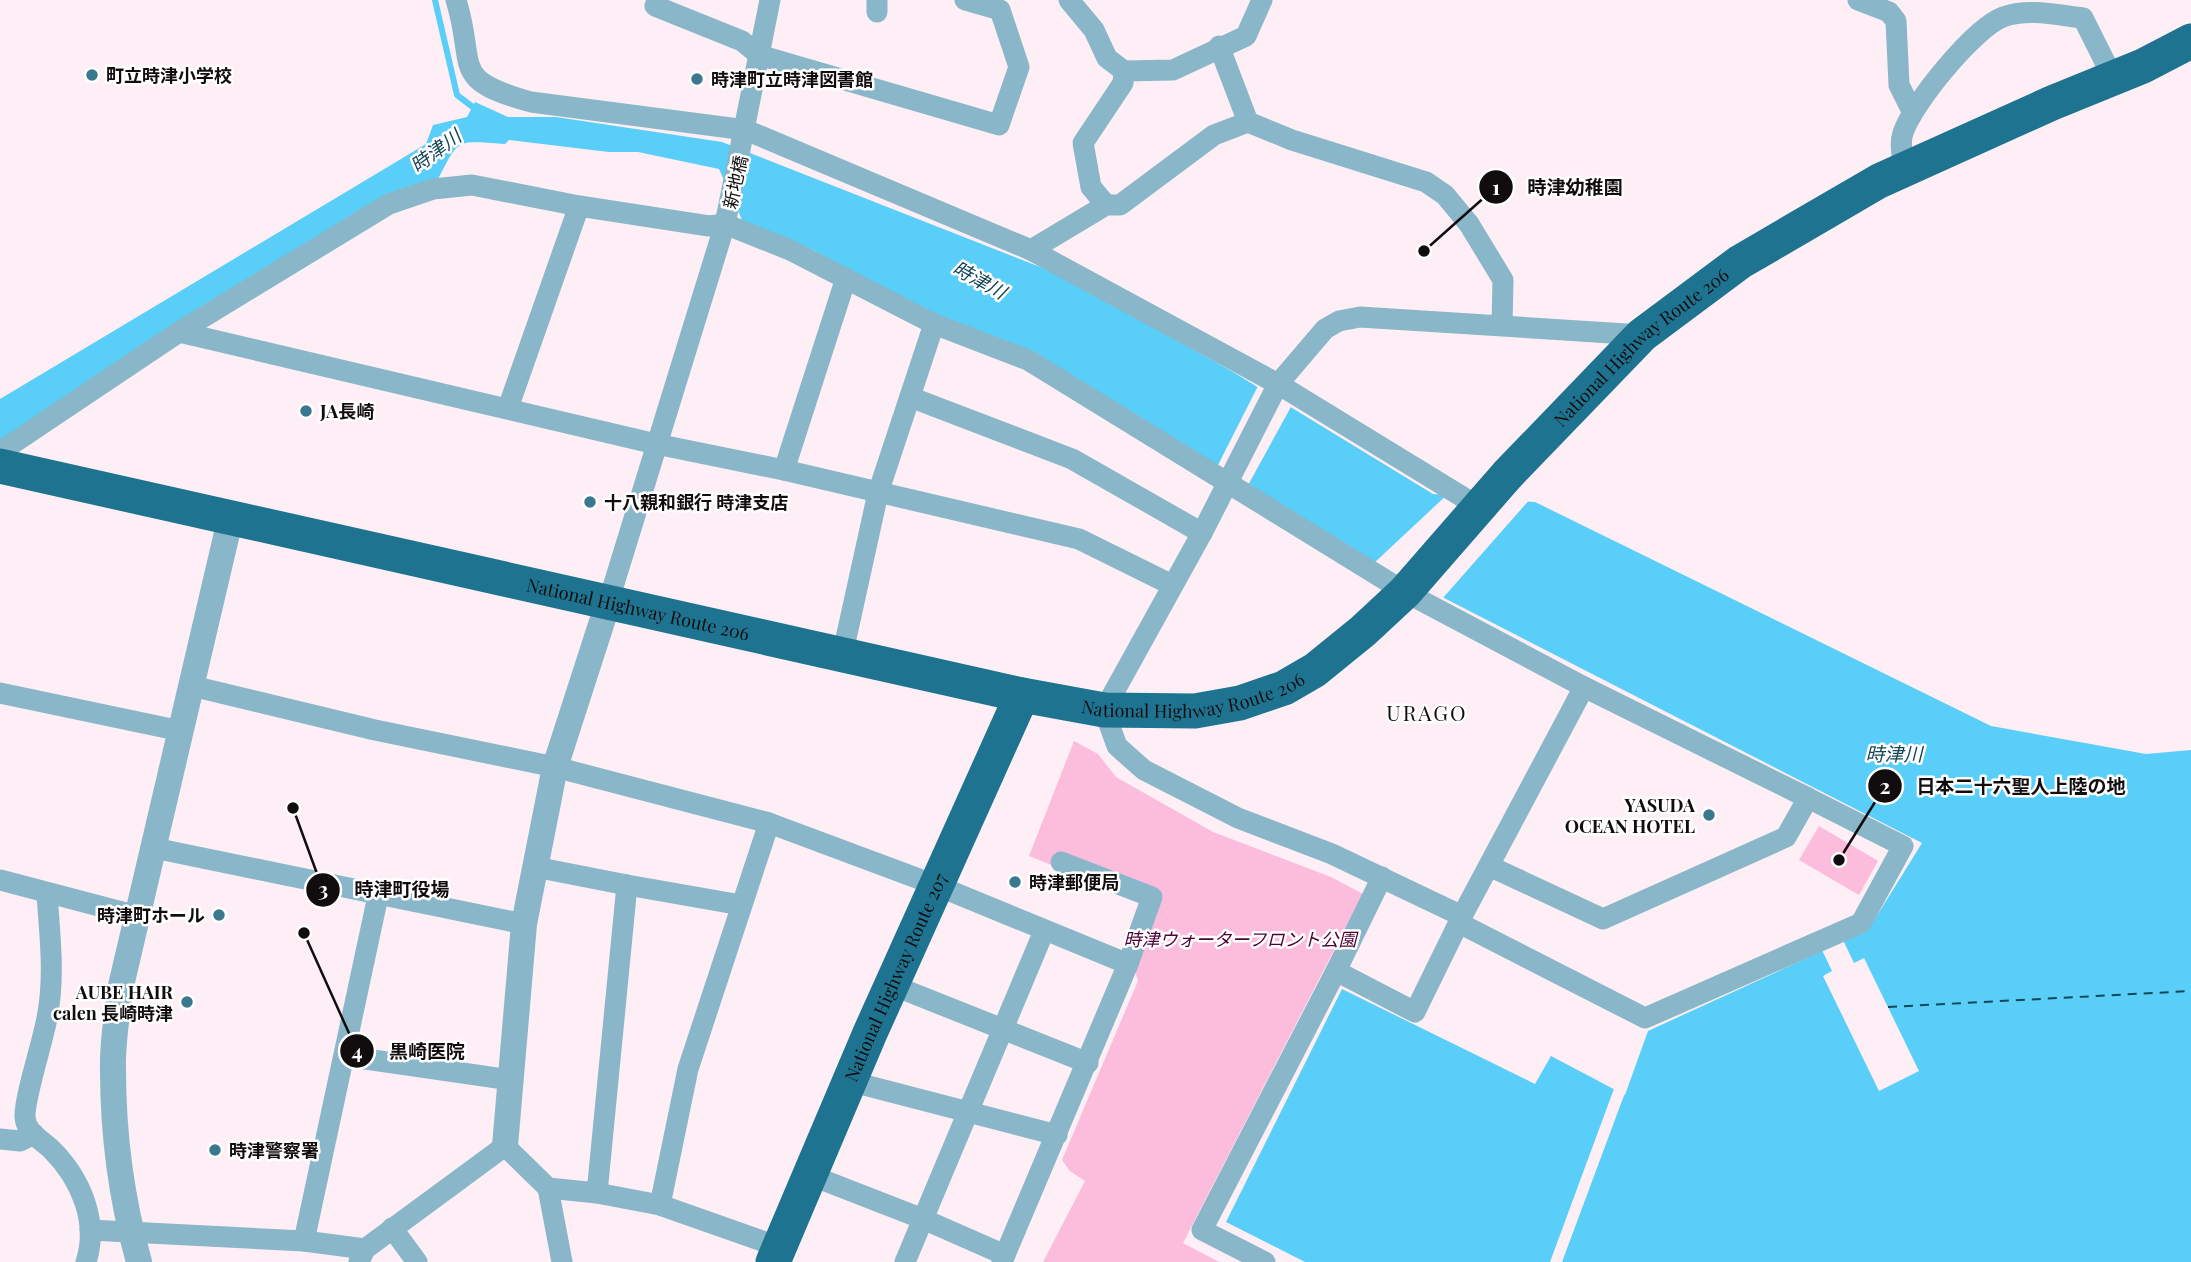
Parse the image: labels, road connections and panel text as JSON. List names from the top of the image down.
{
  "streets": {
    "highway": ["National Highway Route 206", "National Highway Route 207"],
    "street": ["新地橋"]
  },
  "crossings": [
    ["新地橋", "National Highway Route 206"],
    ["National Highway Route 206", "National Highway Route 207"]
  ],
  "districts": ["URAGO"],
  "water": ["時津川"],
  "parks": ["時津ウォーターフロント公園"],
  "places": [
    "町立時津小学校",
    "時津町立時津図書館",
    "時津幼稚園",
    "JA長崎",
    "十八親和銀行 時津支店",
    "時津町役場",
    "YASUDA OCEAN HOTEL",
    "日本二十六聖人上陸の地",
    "時津郵便局",
    "時津町ホール",
    "黒崎医院",
    "AUBE HAIR calen 長崎時津",
    "時津警察署"
  ]
}
